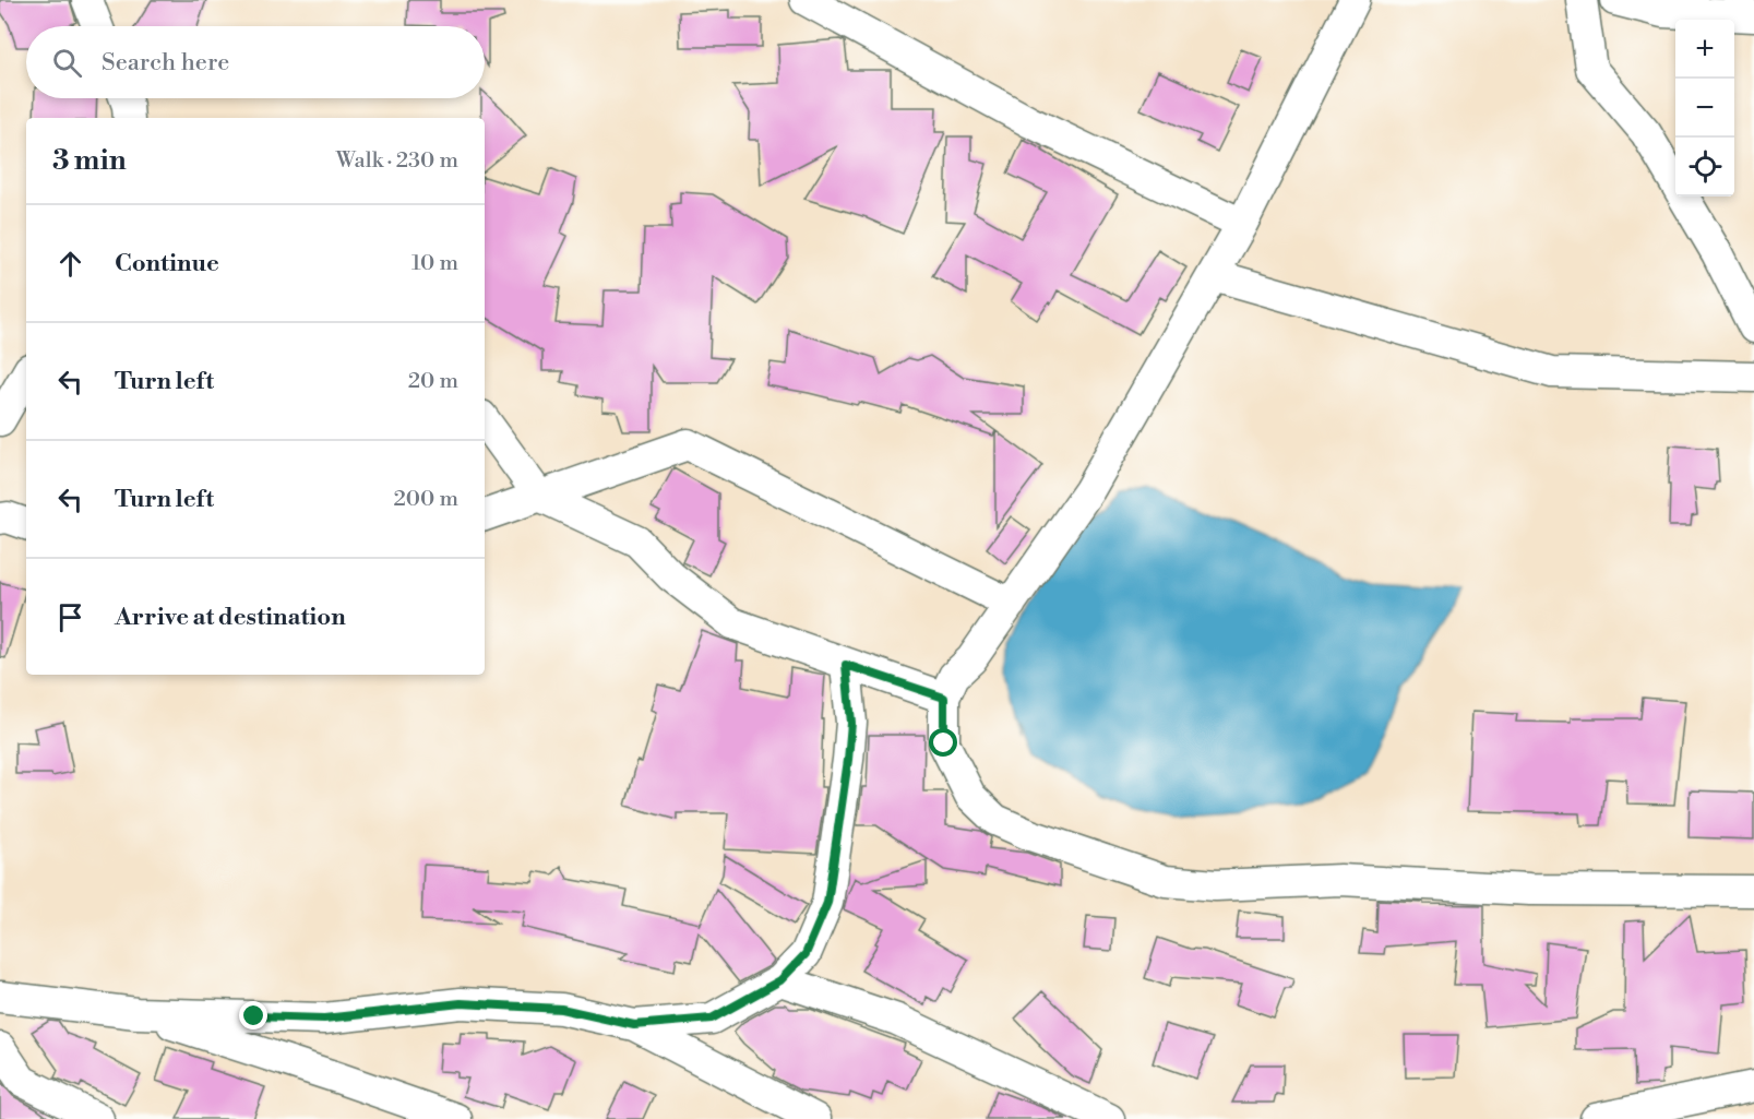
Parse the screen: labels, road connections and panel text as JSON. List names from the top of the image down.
{
  "page": {
    "map_buttons": ["+", "−"],
    "search": "Search here",
    "heading": ["3 min", "Walk · 230 m"],
    "list": [
      ["Continue", "10 m"],
      ["Turn left", "20 m"],
      ["Turn left", "200 m"],
      "Arrive at destination"
    ]
  }
}
